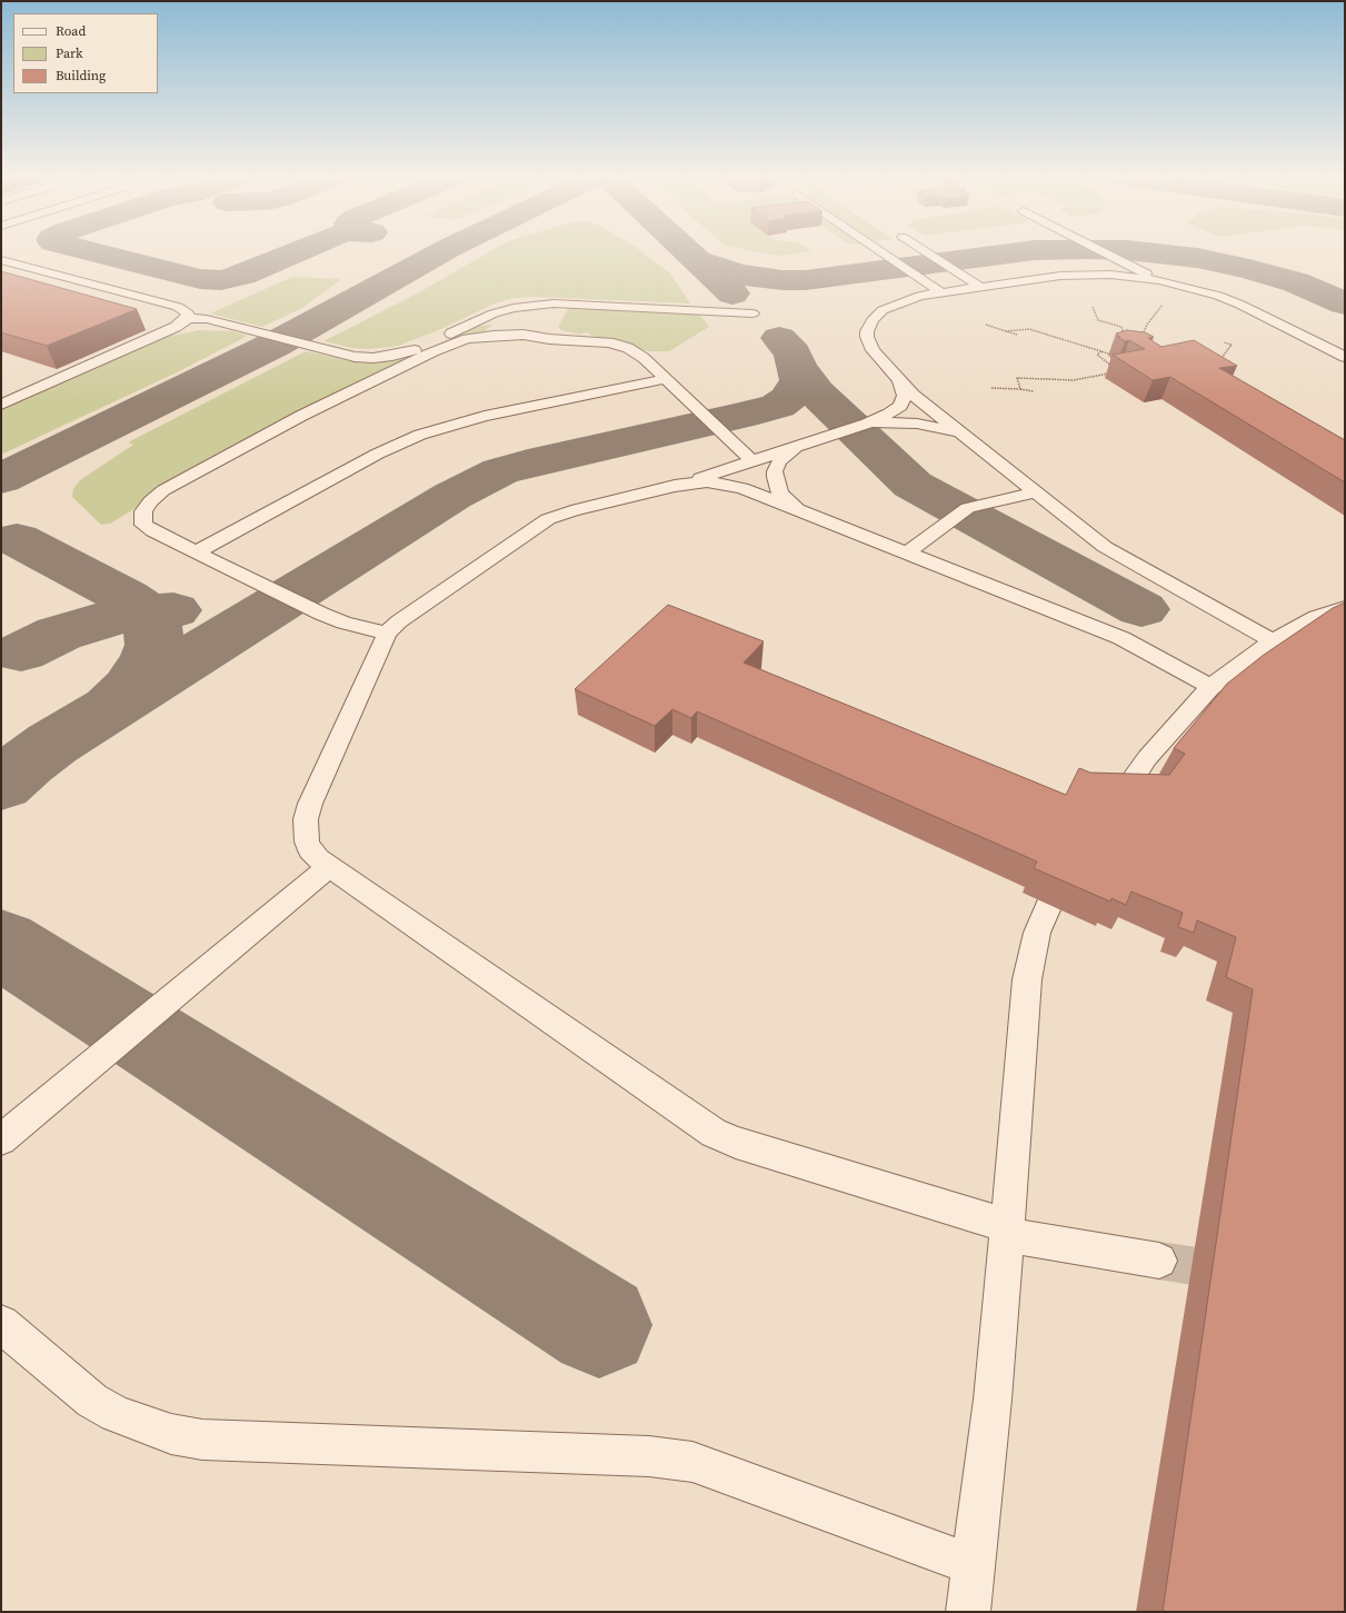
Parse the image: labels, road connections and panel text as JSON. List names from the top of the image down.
{
  "legend": ["Road", "Park", "Building"]
}
